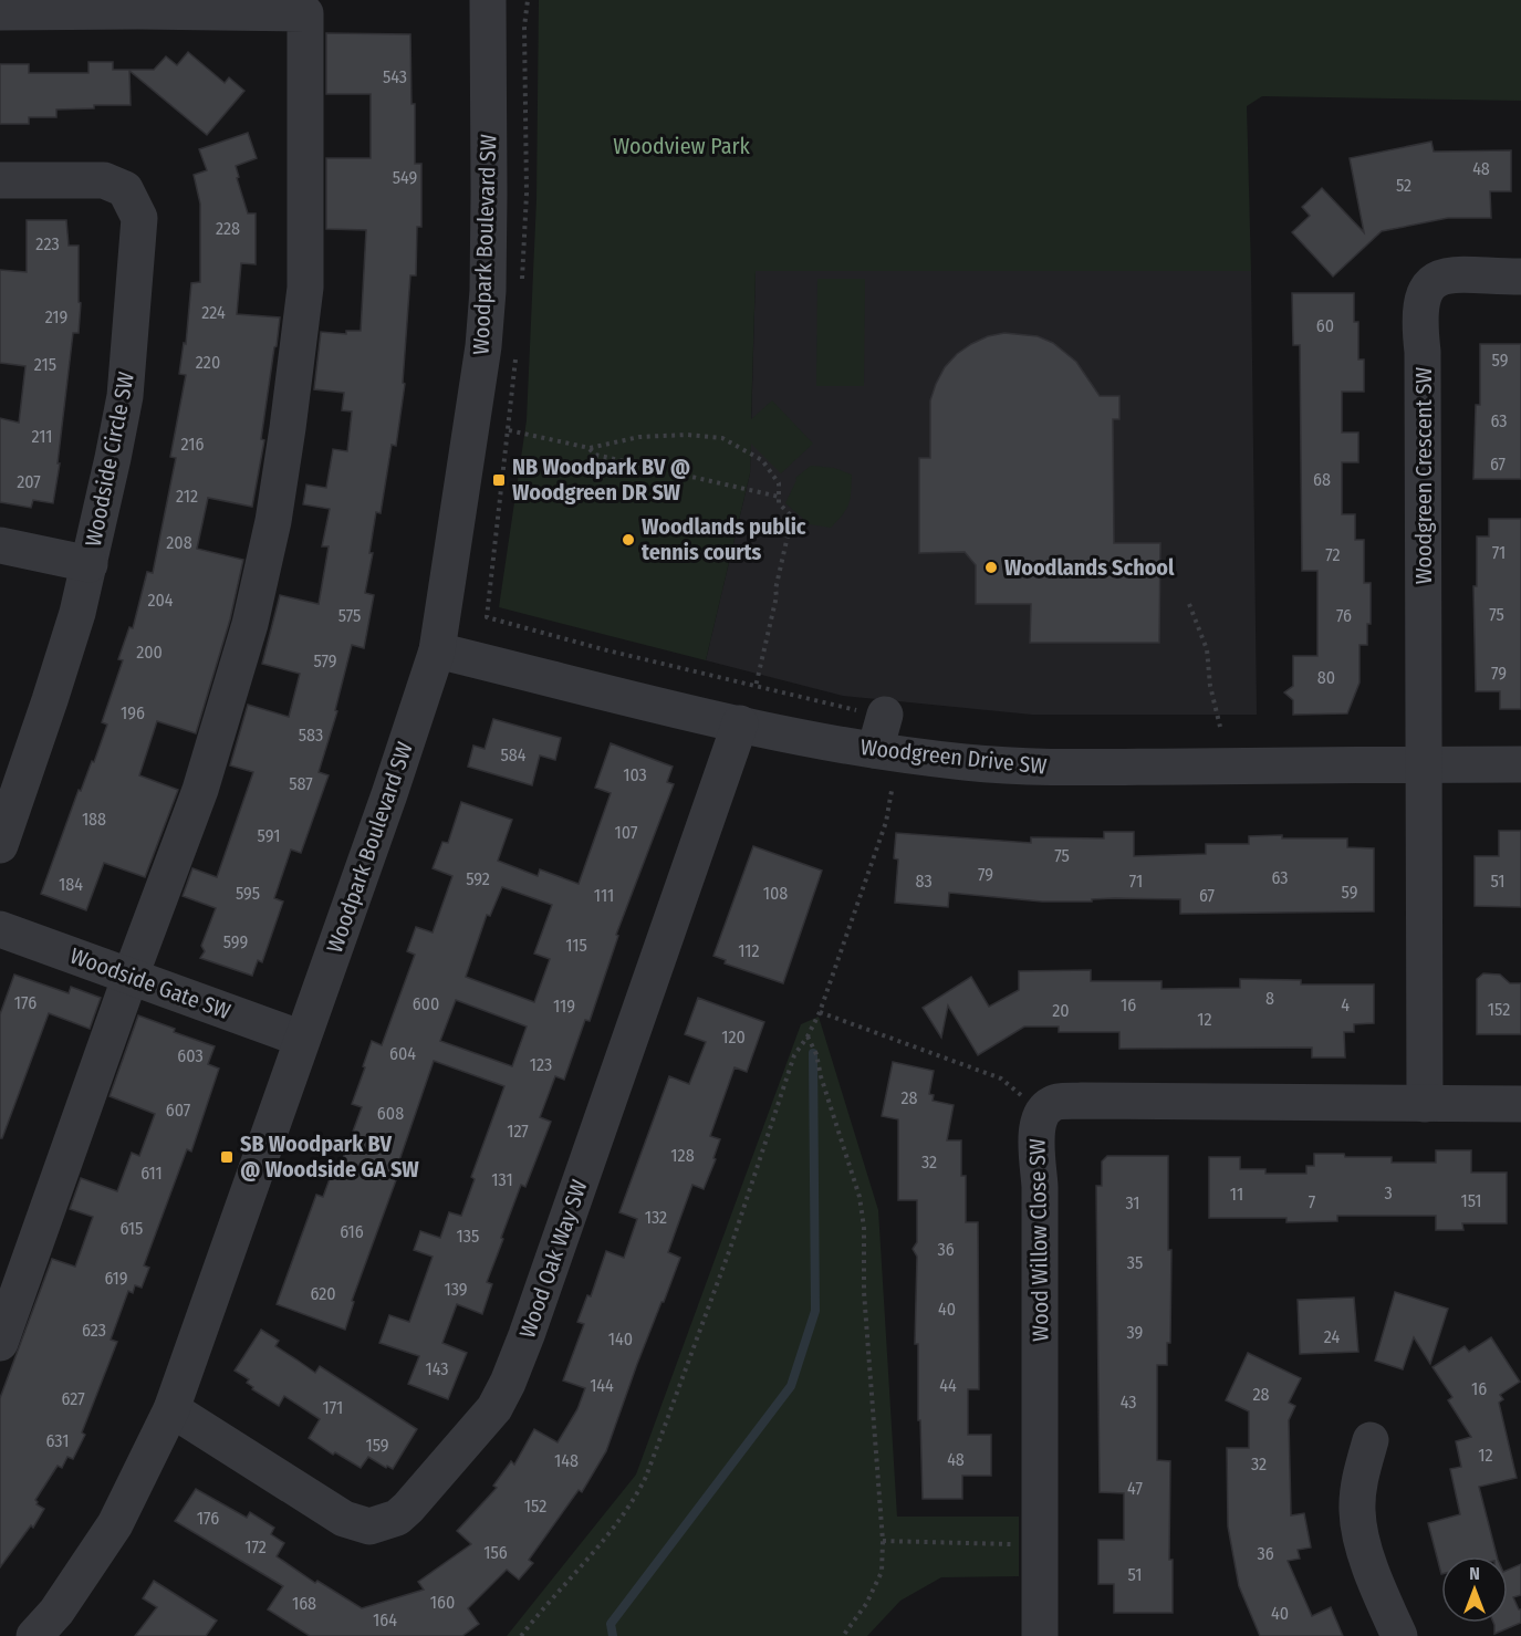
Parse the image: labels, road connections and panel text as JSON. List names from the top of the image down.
{
  "streets": {
    "street": [
      "Woodpark Boulevard SW",
      "Woodside Circle SW",
      "Woodgreen Crescent SW",
      "Woodgreen Drive SW",
      "Woodside Gate SW",
      "Wood Willow Close SW",
      "Wood Oak Way SW"
    ]
  },
  "crossings": [
    ["Woodpark Boulevard SW", "Woodgreen Drive SW"],
    ["Woodpark Boulevard SW", "Woodside Gate SW"],
    ["Woodpark Boulevard SW", "Wood Oak Way SW"],
    ["Woodgreen Crescent SW", "Woodgreen Drive SW"],
    ["Woodgreen Drive SW", "Wood Oak Way SW"]
  ],
  "parks": ["Woodview Park"],
  "places": {
    "transit": ["NB Woodpark BV @ Woodgreen DR SW", "SB Woodpark BV @ Woodside GA SW"],
    "other": ["Woodlands public tennis courts", "Woodlands School"]
  },
  "house_numbers": [
    "543",
    "48",
    "549",
    "52",
    "228",
    "223",
    "224",
    "219",
    "60",
    "59",
    "220",
    "215",
    "63",
    "211",
    "216",
    "67",
    "68",
    "207",
    "212",
    "208",
    "71",
    "72",
    "204",
    "75",
    "575",
    "76",
    "200",
    "579",
    "79",
    "80",
    "196",
    "583",
    "584",
    "103",
    "587",
    "188",
    "107",
    "591",
    "75",
    "79",
    "63",
    "592",
    "83",
    "71",
    "51",
    "184",
    "59",
    "595",
    "108",
    "111",
    "67",
    "599",
    "115",
    "112",
    "8",
    "176",
    "600",
    "16",
    "4",
    "119",
    "152",
    "20",
    "12",
    "120",
    "604",
    "603",
    "123",
    "28",
    "607",
    "608",
    "127",
    "128",
    "32",
    "611",
    "131",
    "3",
    "11",
    "151",
    "7",
    "31",
    "132",
    "615",
    "616",
    "135",
    "36",
    "35",
    "619",
    "139",
    "620",
    "40",
    "623",
    "39",
    "24",
    "140",
    "143",
    "144",
    "44",
    "16",
    "28",
    "627",
    "43",
    "171",
    "631",
    "159",
    "12",
    "48",
    "148",
    "32",
    "47",
    "152",
    "176",
    "172",
    "156",
    "36",
    "51",
    "160",
    "168",
    "40",
    "164"
  ],
  "north": "top"
}
